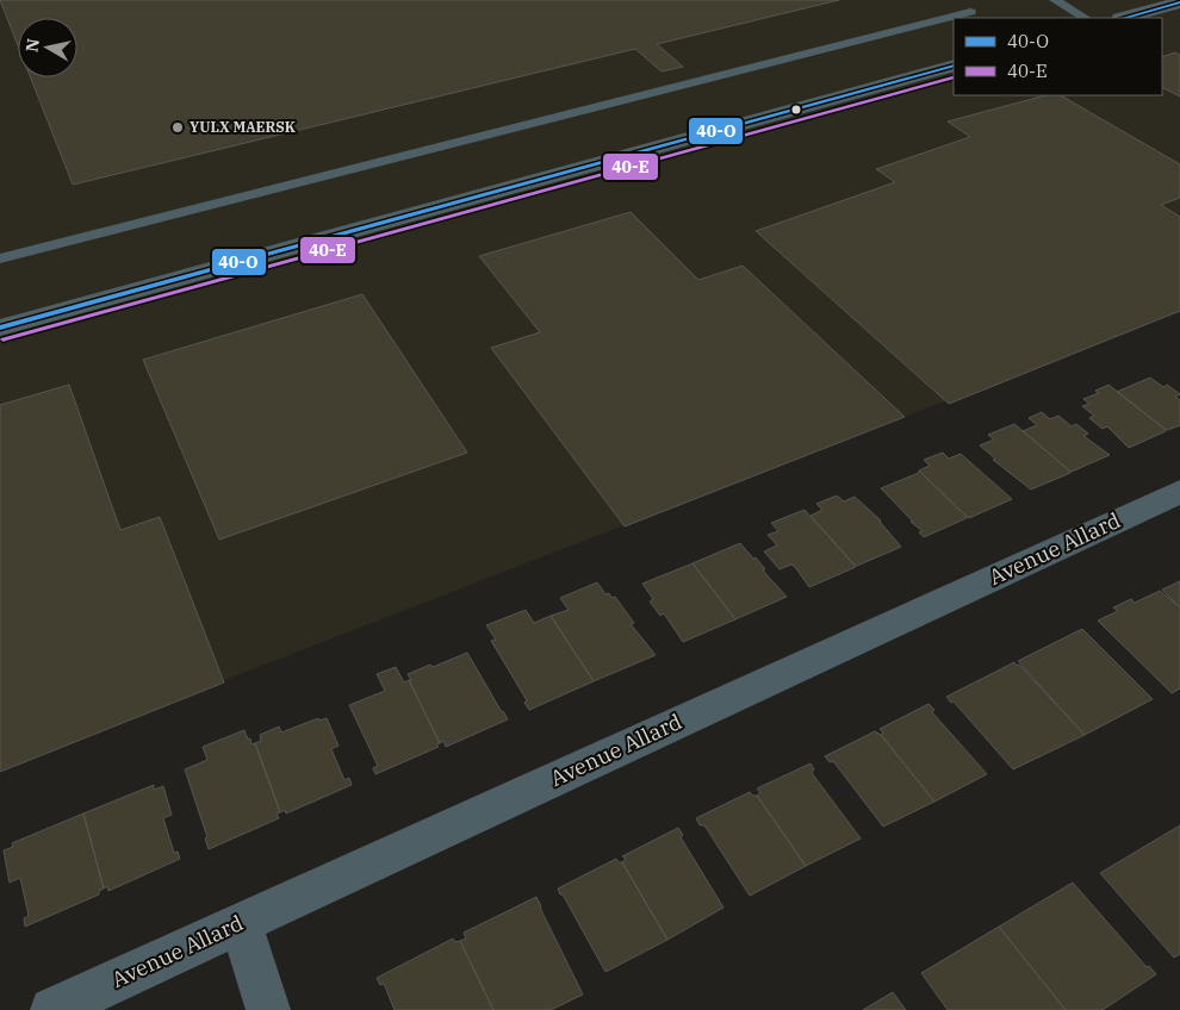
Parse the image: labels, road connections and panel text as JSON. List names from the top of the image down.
{
  "streets": {
    "street": ["Avenue Allard"]
  },
  "places": ["YULX MAERSK"],
  "lines": ["transit line 40-O", "transit line 40-E"],
  "legend": ["40-O", "40-E"],
  "north": "left"
}
